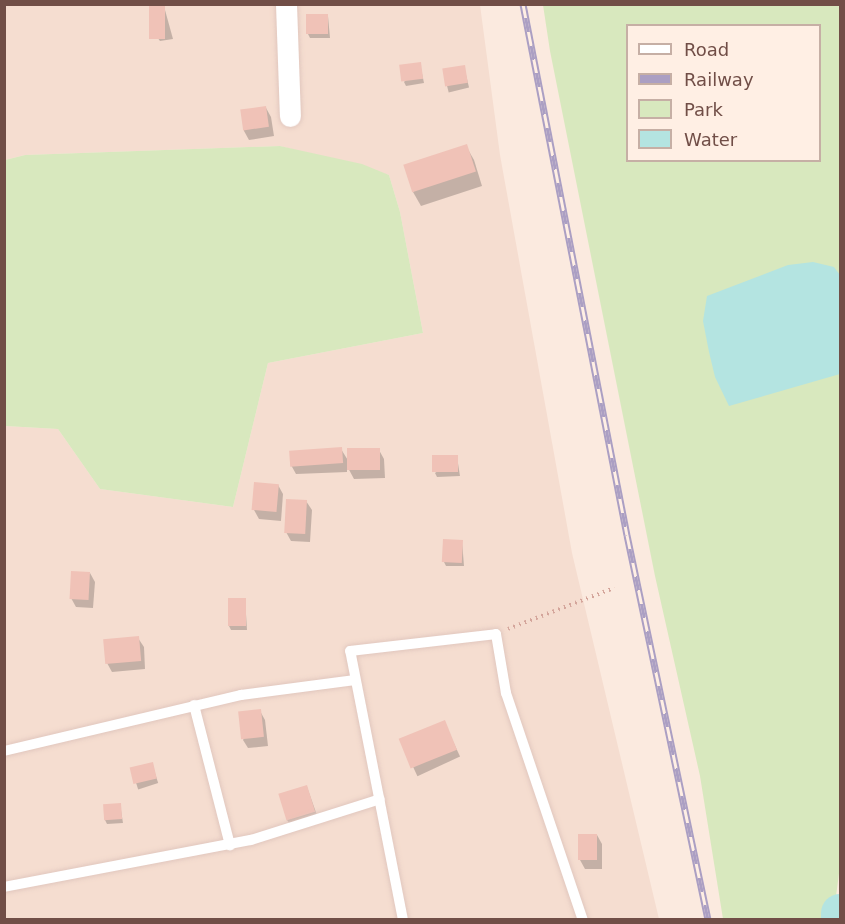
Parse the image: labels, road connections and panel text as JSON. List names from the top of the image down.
{
  "legend": [
    "Road",
    "Railway",
    "Park",
    "Water"
  ]
}
